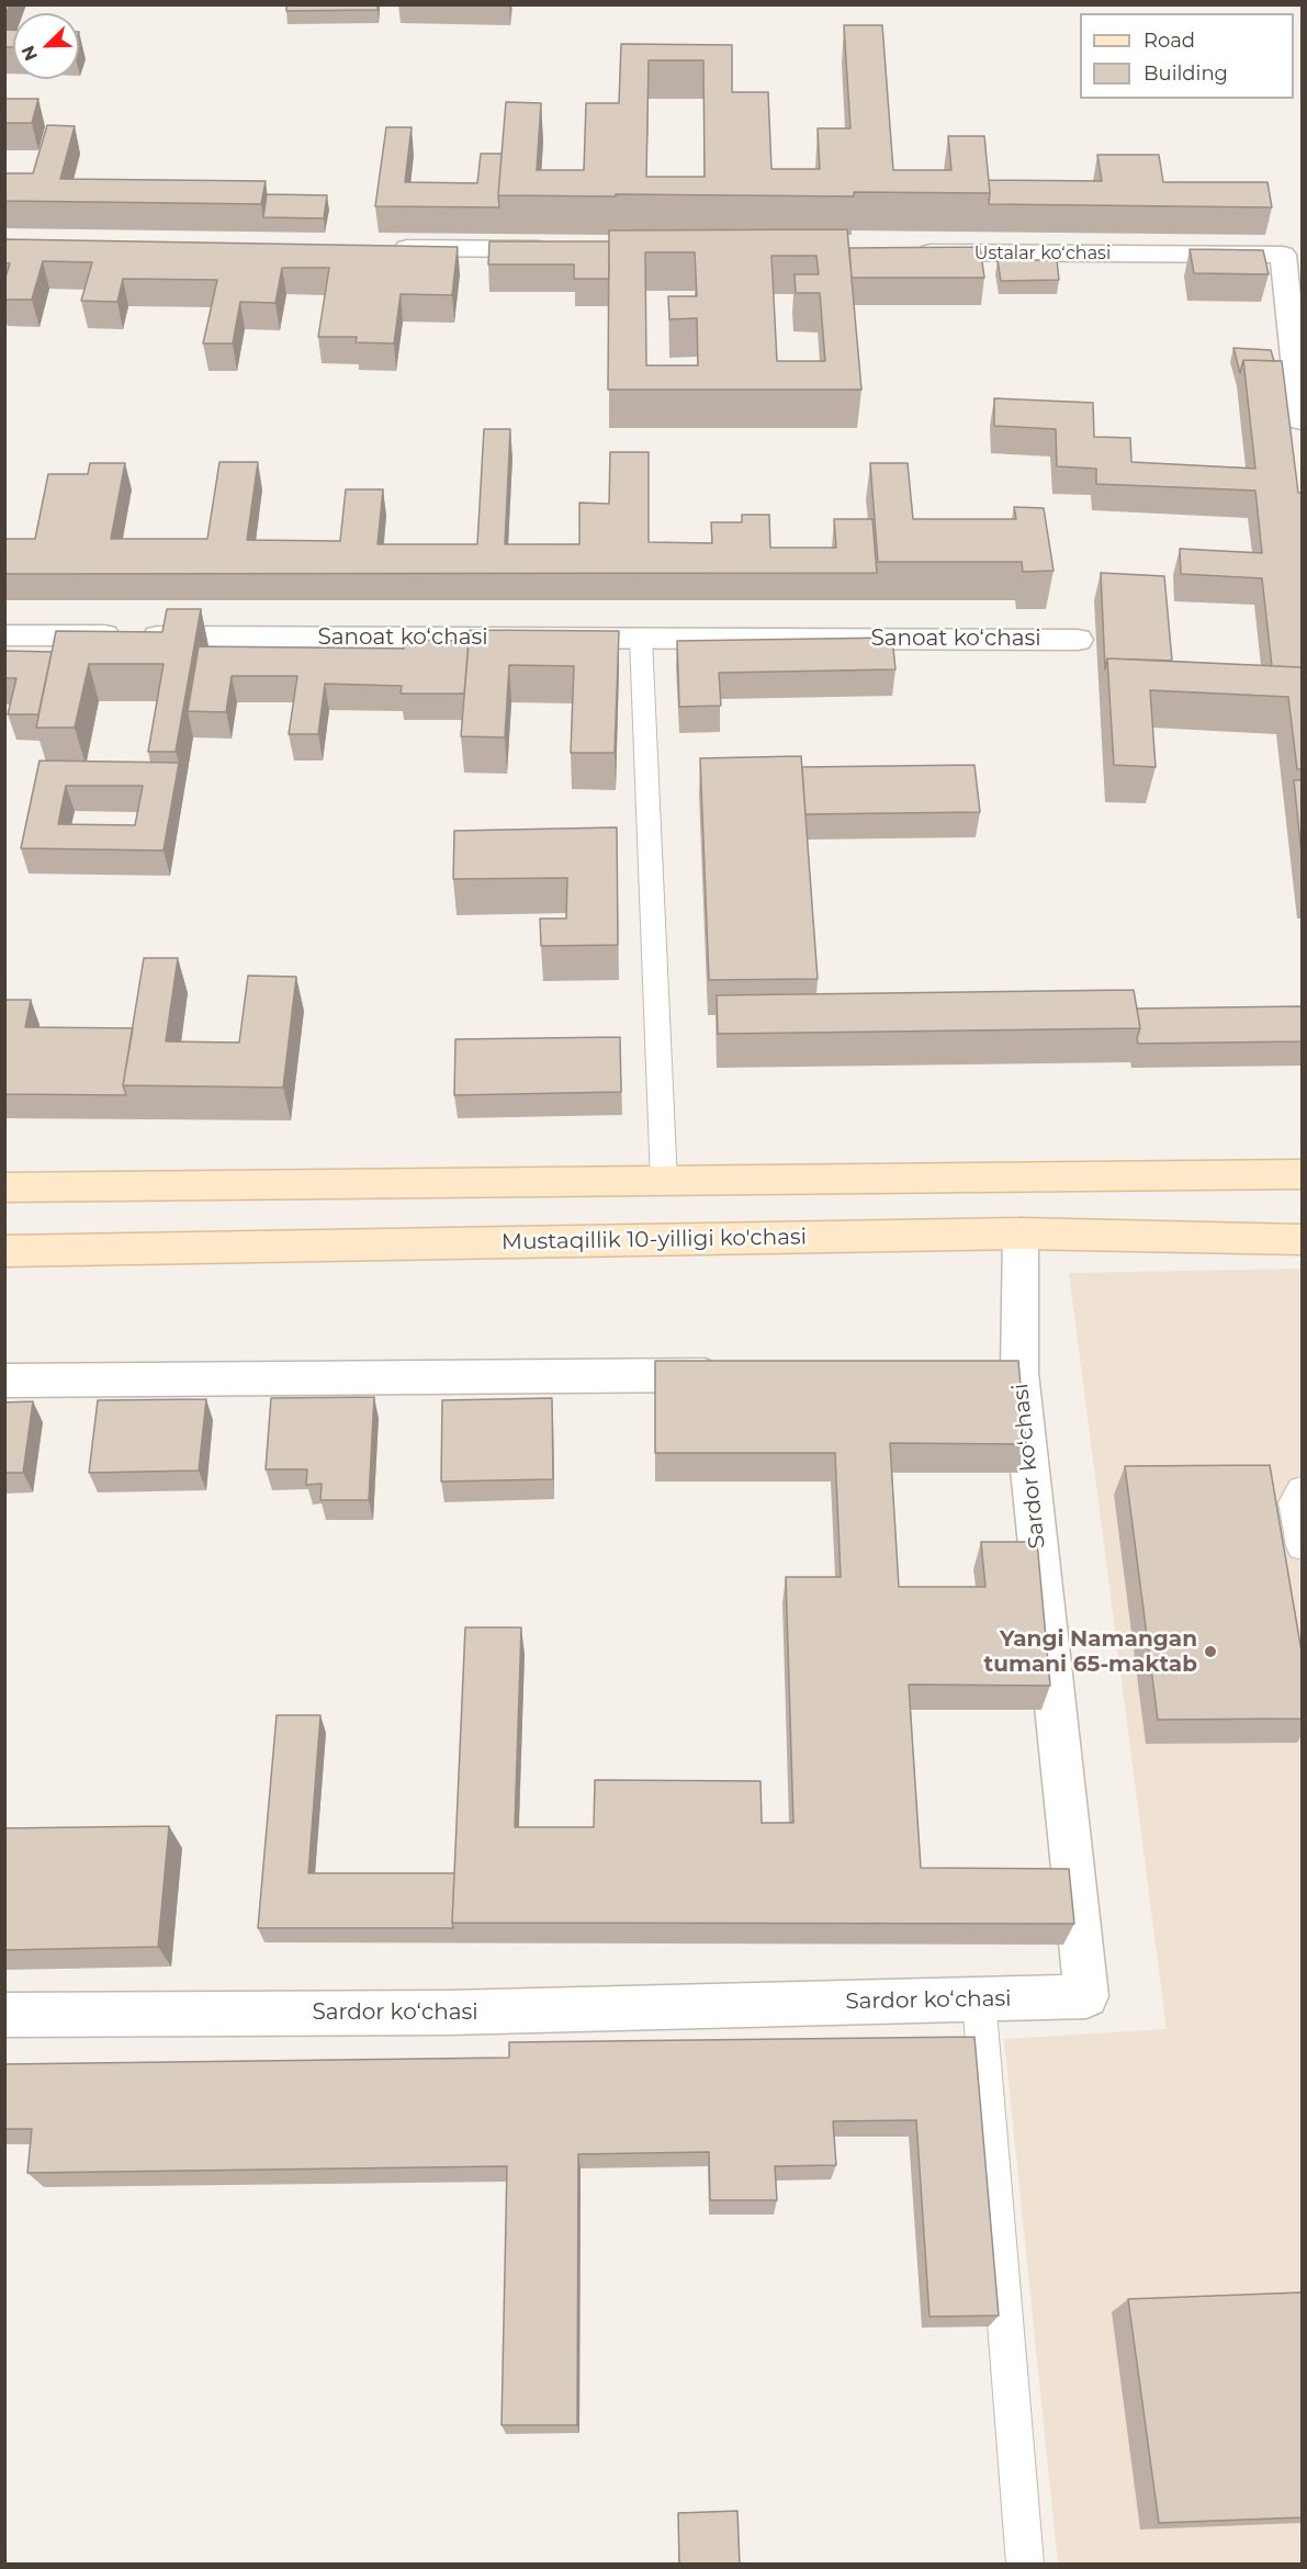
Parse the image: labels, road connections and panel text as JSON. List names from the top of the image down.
{
  "streets": {
    "main road": ["Mustaqillik 10-yilligi ko'chasi"],
    "street": ["Ustalar koʻchasi", "Sanoat koʻchasi", "Sardor koʻchasi"]
  },
  "crossings": [
    ["Mustaqillik 10-yilligi ko'chasi", "Sardor koʻchasi"]
  ],
  "places": ["Yangi Namangan tumani 65-maktab"],
  "legend": ["Road", "Building"],
  "north": "bottom left"
}
